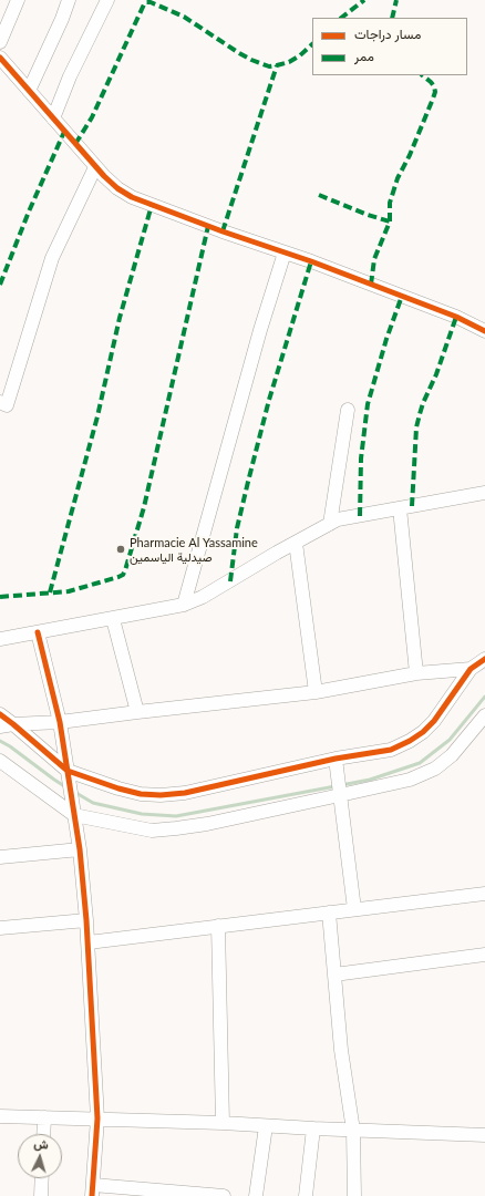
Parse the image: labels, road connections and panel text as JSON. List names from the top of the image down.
{
  "places": ["Pharmacie Al Yassamine صيدلية الياسمين"],
  "legend": ["مسار دراجات", "ممر"],
  "north": "top"
}
